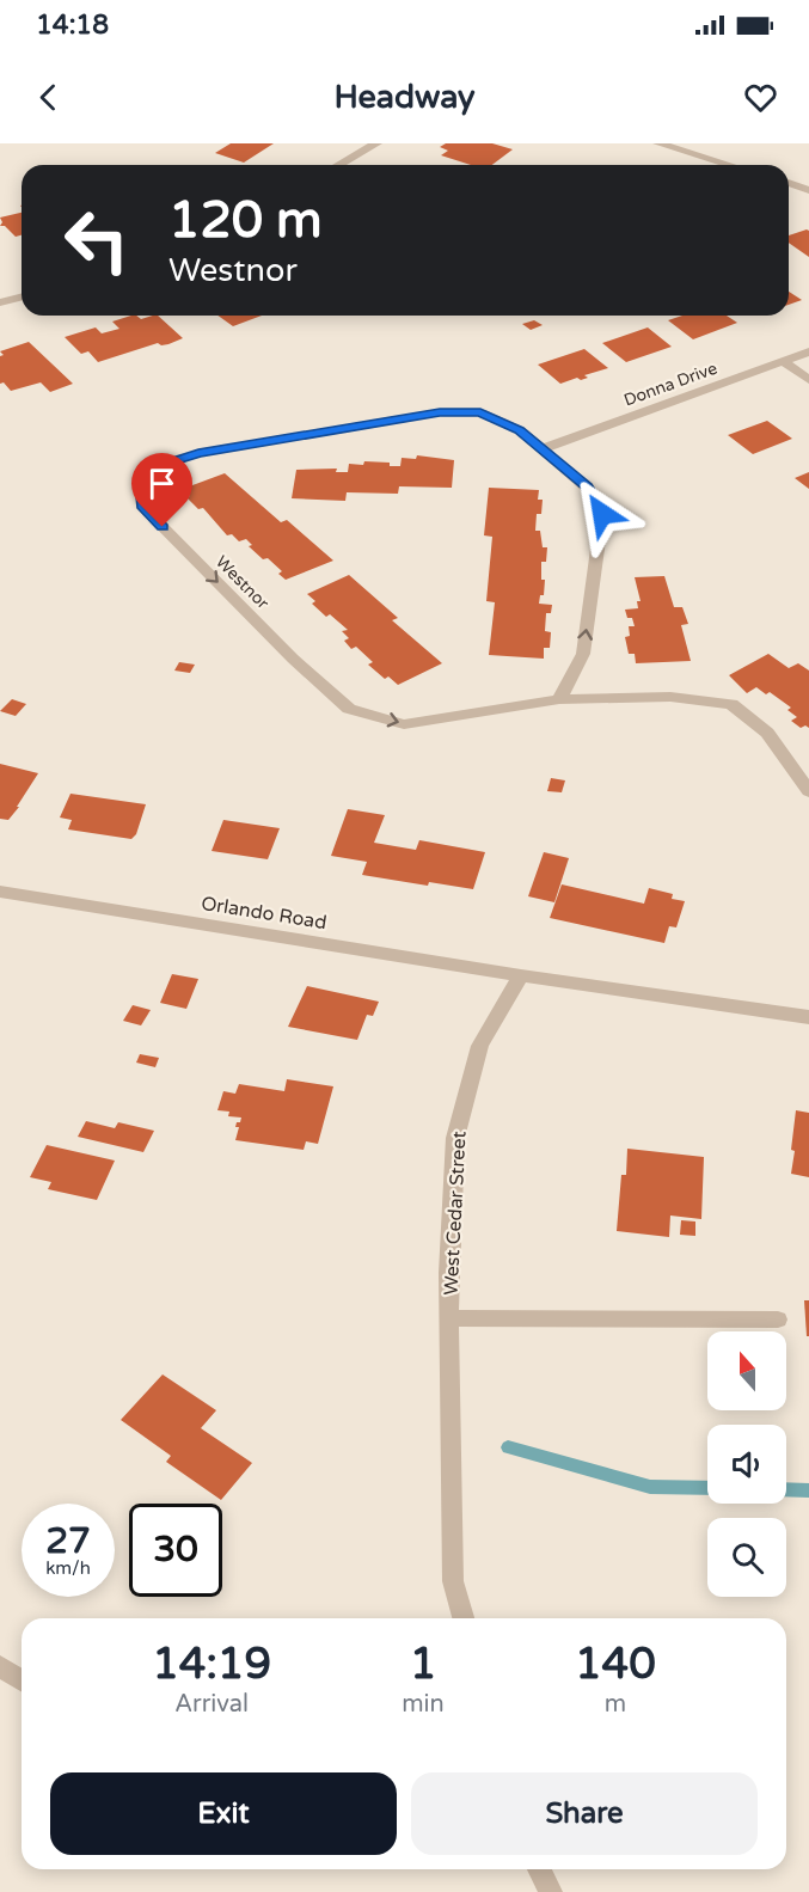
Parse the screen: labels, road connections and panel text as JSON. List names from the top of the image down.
{
  "streets": {
    "street": [
      "Donna Drive",
      "Westnor",
      "Orlando Road",
      "West Cedar Street"
    ]
  },
  "crossings": [
    ["Donna Drive", "Westnor"],
    ["Orlando Road", "West Cedar Street"]
  ],
  "north": "top",
  "page": {
    "status": "14:18",
    "header": "Headway",
    "turn": ["120 m", "Westnor"],
    "speed": "27 km/h",
    "limit": "30",
    "eta": [
      "14:19",
      "Arrival",
      "1",
      "min",
      "140",
      "m"
    ],
    "buttons": ["Exit", "Share"]
  }
}
